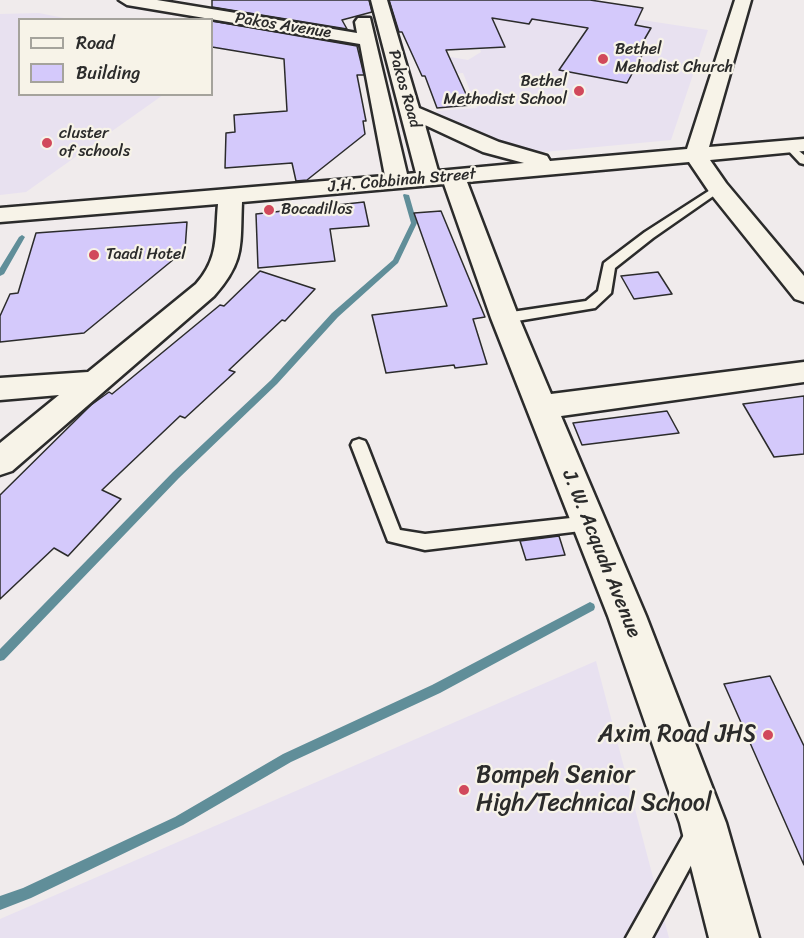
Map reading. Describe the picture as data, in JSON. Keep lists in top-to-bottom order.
{
  "streets": {
    "street": [
      "Pakos Avenue",
      "Pakos Road",
      "J.H. Cobbinah Street",
      "J. W. Acquah Avenue"
    ]
  },
  "crossings": [
    ["Pakos Avenue", "Pakos Road"],
    ["Pakos Road", "J.H. Cobbinah Street"],
    ["Pakos Road", "J. W. Acquah Avenue"],
    ["J.H. Cobbinah Street", "J. W. Acquah Avenue"]
  ],
  "places": [
    "Bethel Mehodist Church",
    "Bethel Methodist School",
    "cluster of schools",
    "Bocadillos",
    "Taadi Hotel",
    "Axim Road JHS",
    "Bompeh Senior High/Technical School"
  ],
  "legend": ["Road", "Building"]
}
